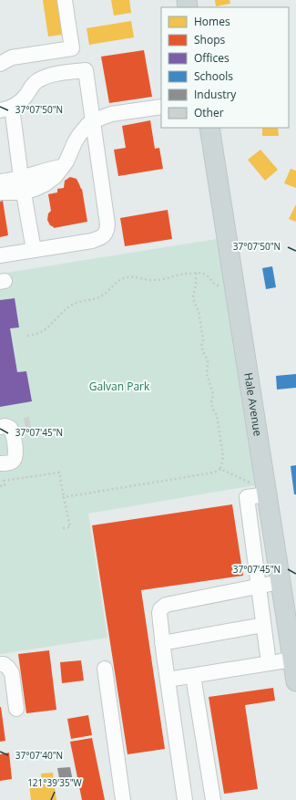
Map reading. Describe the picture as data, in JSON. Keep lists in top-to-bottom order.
{
  "streets": {
    "main road": ["Hale Avenue"]
  },
  "parks": ["Galvan Park"],
  "legend": [
    "Homes",
    "Shops",
    "Offices",
    "Schools",
    "Industry",
    "Other"
  ],
  "coordinates": [
    "37°07'50\"N",
    "37°07'45\"N",
    "37°07'40\"N",
    "121°39'35\"W"
  ]
}
